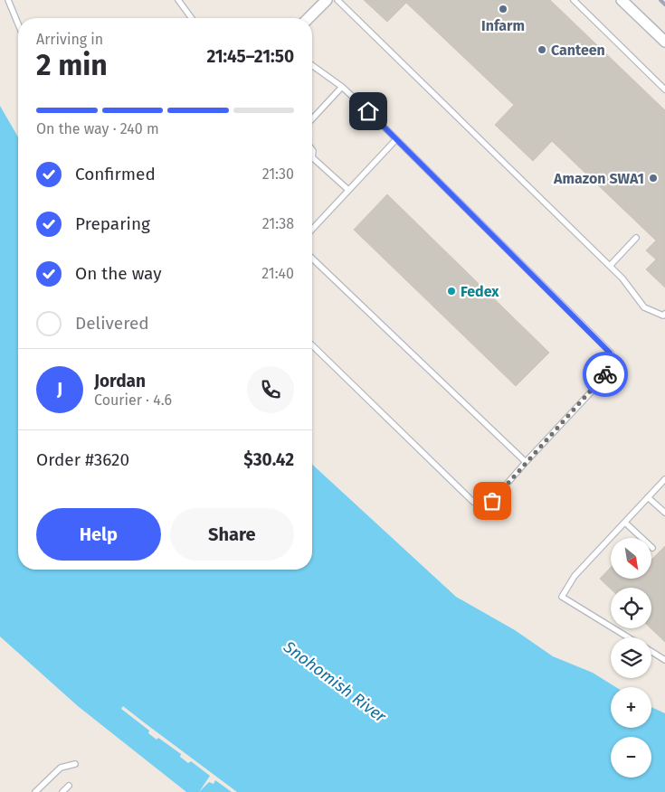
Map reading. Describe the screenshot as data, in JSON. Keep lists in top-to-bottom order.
{
  "water": ["Snohomish River"],
  "places": [
    "Infarm",
    "Canteen",
    "Amazon SWA1",
    "Fedex"
  ],
  "north": "bottom right",
  "page": {
    "heading": ["2 min", "Arriving in", "21:45–21:50"],
    "panel": [
      "Jordan",
      "Courier · 4.6",
      "Order #3620",
      "$30.42"
    ],
    "bar": "On the way · 240 m",
    "list": [
      ["Confirmed", "21:30"],
      ["Preparing", "21:38"],
      ["On the way", "21:40"],
      "Delivered"
    ],
    "round": "J",
    "buttons": ["Help", "Share"],
    "map_buttons": ["+", "−"]
  }
}
